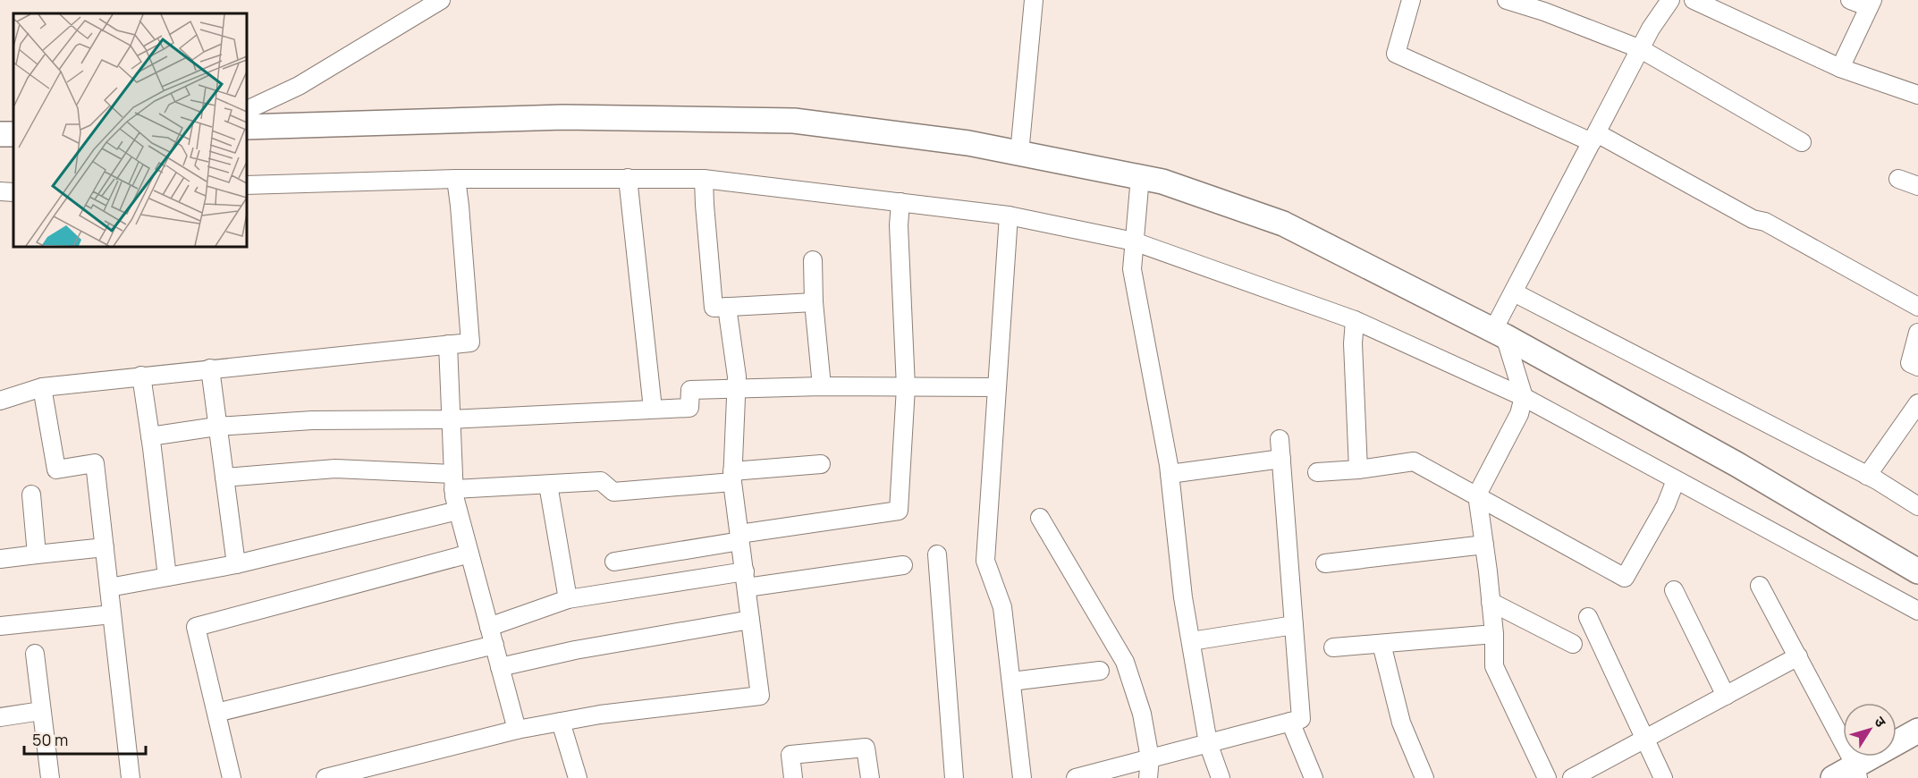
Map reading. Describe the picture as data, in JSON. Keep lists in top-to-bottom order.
{
  "scale_bar": "50 m",
  "north": "top right"
}
